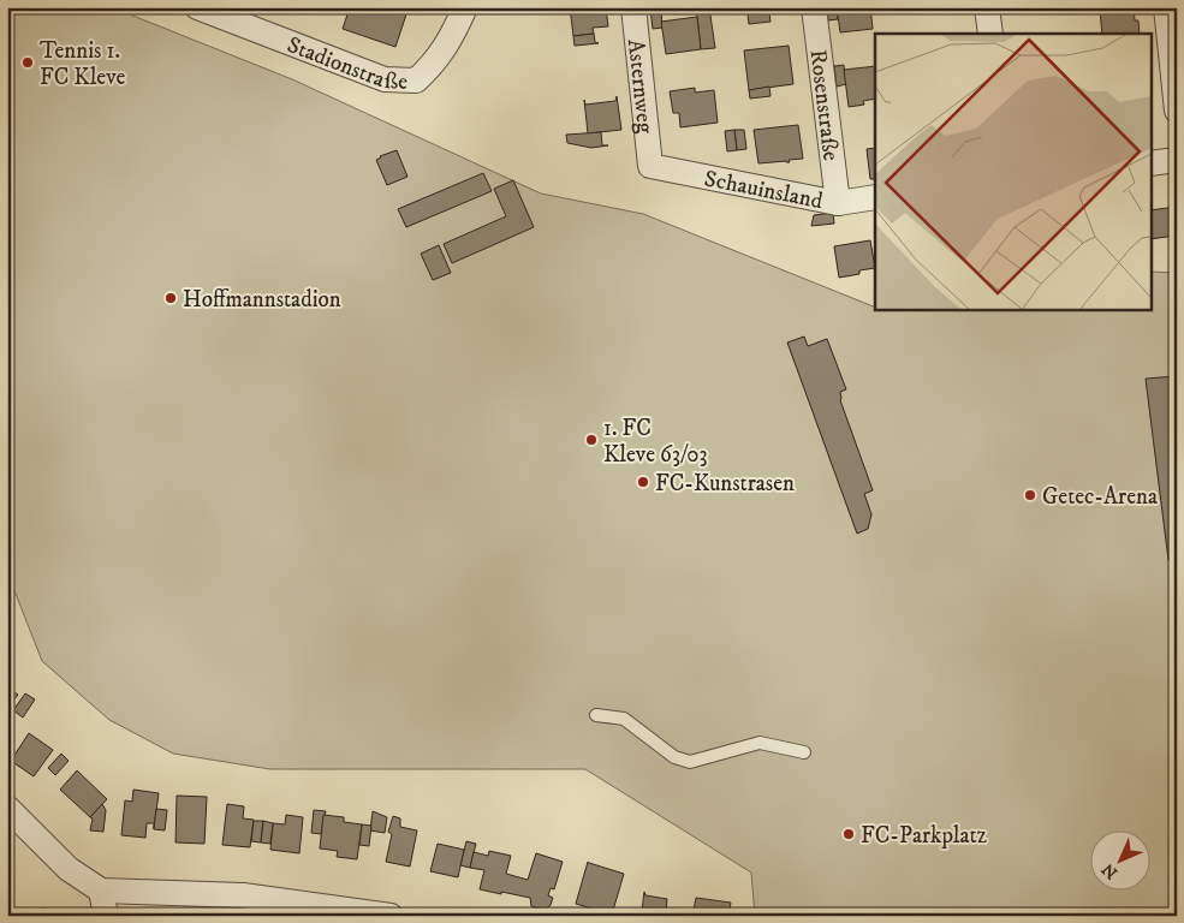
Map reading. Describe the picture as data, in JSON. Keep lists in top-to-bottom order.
{
  "streets": {
    "street": [
      "Stadionstraße",
      "Asternweg",
      "Rosenstraße",
      "Schauinsland"
    ]
  },
  "crossings": [
    ["Asternweg", "Schauinsland"],
    ["Rosenstraße", "Schauinsland"]
  ],
  "places": [
    "Tennis 1. FC Kleve",
    "Hoffmannstadion",
    "1. FC Kleve 63/03",
    "FC-Kunstrasen",
    "Getec-Arena",
    "FC-Parkplatz"
  ],
  "north": "bottom left"
}
